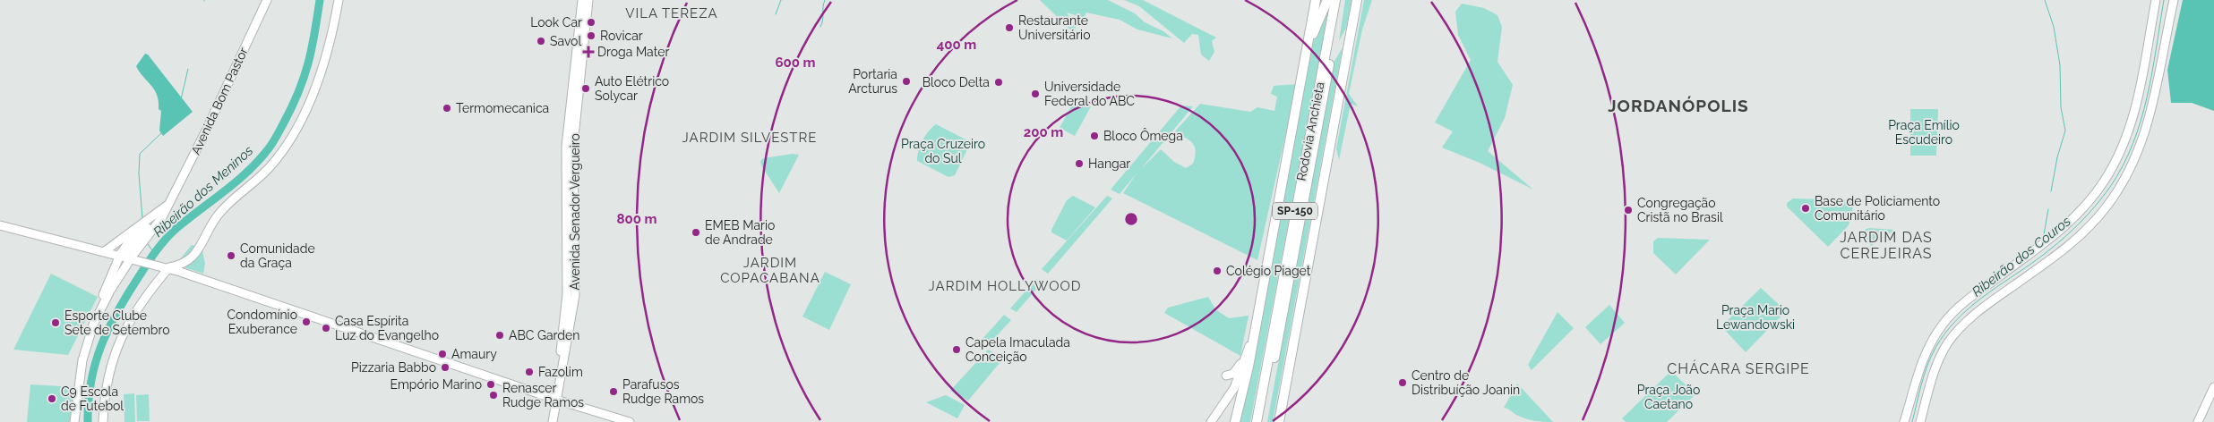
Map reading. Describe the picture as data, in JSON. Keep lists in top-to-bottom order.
{
  "streets": {
    "highway": ["Rodovia Anchieta", "SP-150"],
    "main road": ["Avenida Bom Pastor", "Avenida Senador Vergueiro"]
  },
  "districts": [
    "VILA TEREZA",
    "JORDANÓPOLIS",
    "JARDIM SILVESTRE",
    "JARDIM DAS CEREJEIRAS",
    "JARDIM COPACABANA",
    "JARDIM HOLLYWOOD",
    "CHÁCARA SERGIPE"
  ],
  "water": ["Ribeirão dos Meninos", "Ribeirão dos Couros"],
  "parks": [
    "Praça Emílio Escudeiro",
    "Praça Cruzeiro do Sul",
    "Praça Mario Lewandowski",
    "Praça João Caetano"
  ],
  "places": {
    "other": [
      "Look Car",
      "Restaurante Universitário",
      "Rovicar",
      "Savol",
      "Portaria Arcturus",
      "Bloco Delta",
      "Auto Elétrico Solycar",
      "Universidade Federal do ABC",
      "Termomecanica",
      "Bloco Ômega",
      "Hangar",
      "Base de Policiamento Comunitário",
      "Congregação Cristã no Brasil",
      "EMEB Mario de Andrade",
      "Comunidade da Graça",
      "Colégio Piaget",
      "Condomínio Exuberance",
      "Esporte Clube Sete de Setembro",
      "Casa Espírita Luz do Evangelho",
      "ABC Garden",
      "Capela Imaculada Conceição",
      "Amaury",
      "Pizzaria Babbo",
      "Fazolim",
      "Centro de Distribuíção Joanin",
      "Empório Marino",
      "Parafusos Rudge Ramos",
      "Renascer Rudge Ramos",
      "C9 Escola de Futebol"
    ],
    "health": ["Droga Mater"]
  },
  "rings": [
    "400 m",
    "600 m",
    "200 m",
    "800 m"
  ]
}
